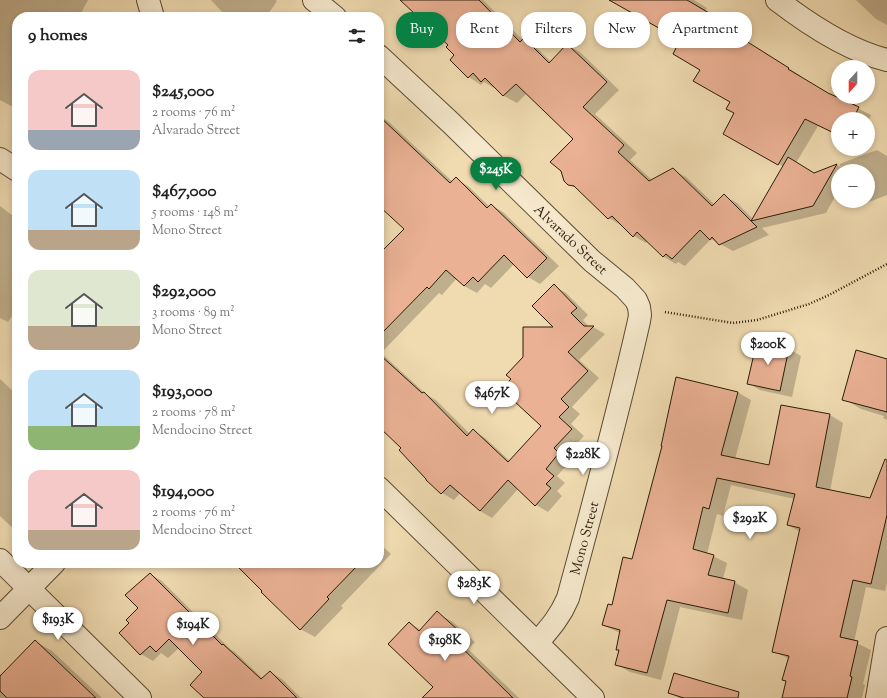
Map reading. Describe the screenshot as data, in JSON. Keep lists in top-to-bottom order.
{
  "streets": {
    "street": ["Alvarado Street", "Mono Street"]
  },
  "crossings": [
    ["Alvarado Street", "Mono Street"]
  ],
  "north": "bottom",
  "page": {
    "chip": [
      "Buy",
      "Rent",
      "Filters",
      "New",
      "Apartment"
    ],
    "heading": "9 homes",
    "map_buttons": ["+", "−"],
    "list": [
      {
        "name": "$245,000",
        "note": "2 rooms · 76 m² · Alvarado Street"
      },
      {
        "name": "$467,000",
        "note": "5 rooms · 148 m² · Mono Street"
      },
      {
        "name": "$292,000",
        "note": "3 rooms · 89 m² · Mono Street"
      },
      {
        "name": "$193,000",
        "note": "2 rooms · 78 m² · Mendocino Street"
      },
      {
        "name": "$194,000",
        "note": "2 rooms · 76 m² · Mendocino Street"
      }
    ],
    "price": [
      "$245K",
      "$200K",
      "$467K",
      "$228K",
      "$292K",
      "$283K",
      "$193K",
      "$194K",
      "$198K"
    ]
  }
}
